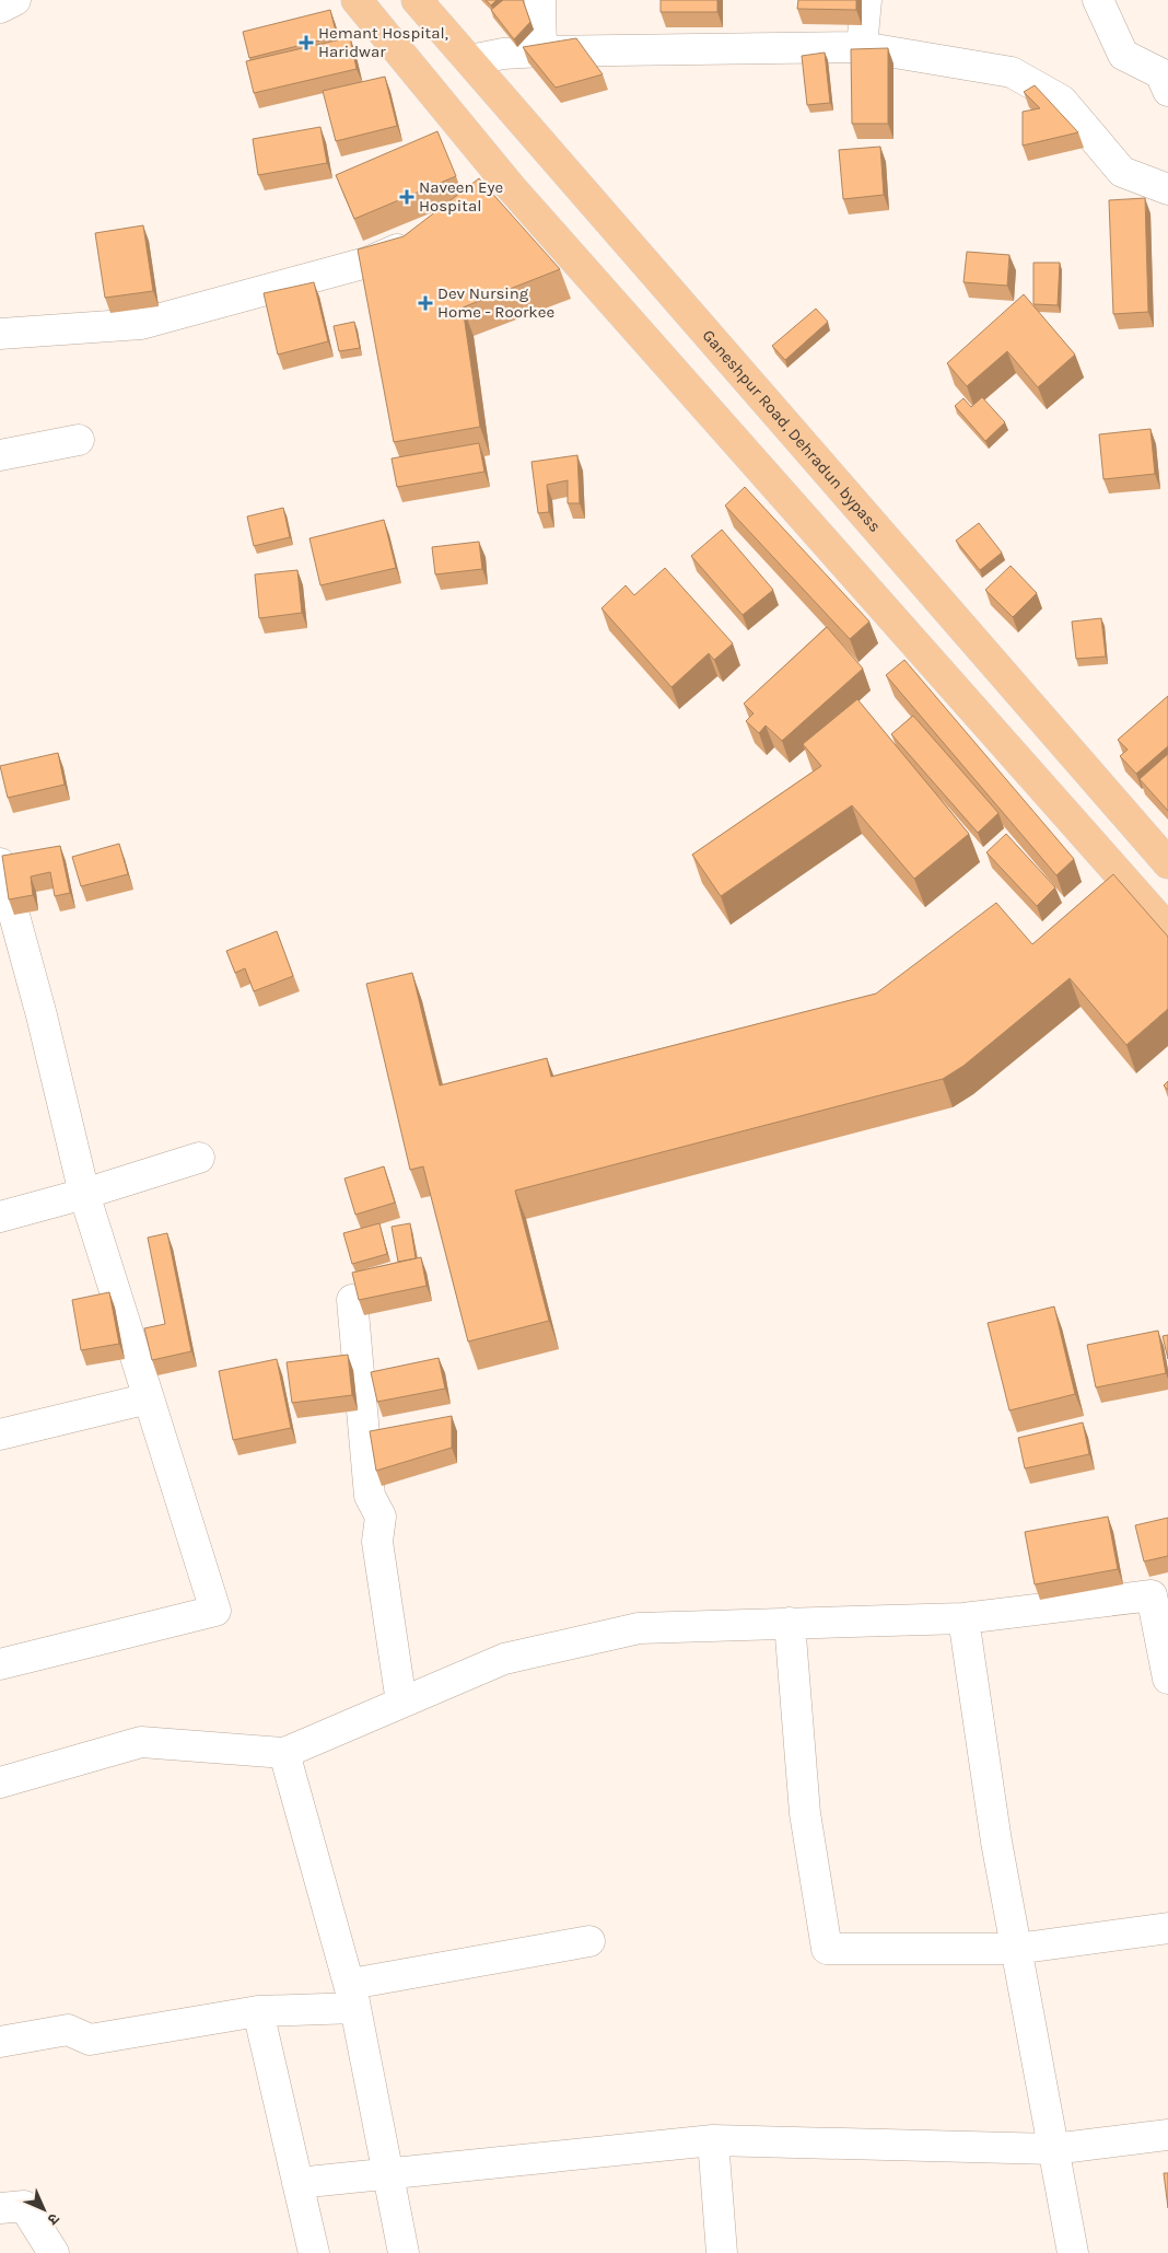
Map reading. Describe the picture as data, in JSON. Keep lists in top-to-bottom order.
{
  "streets": {
    "main road": ["Ganeshpur Road, Dehradun bypass"]
  },
  "places": {
    "health": ["Hemant Hospital, Haridwar", "Naveen Eye Hospital", "Dev Nursing Home - Roorkee"]
  },
  "north": "bottom right"
}
